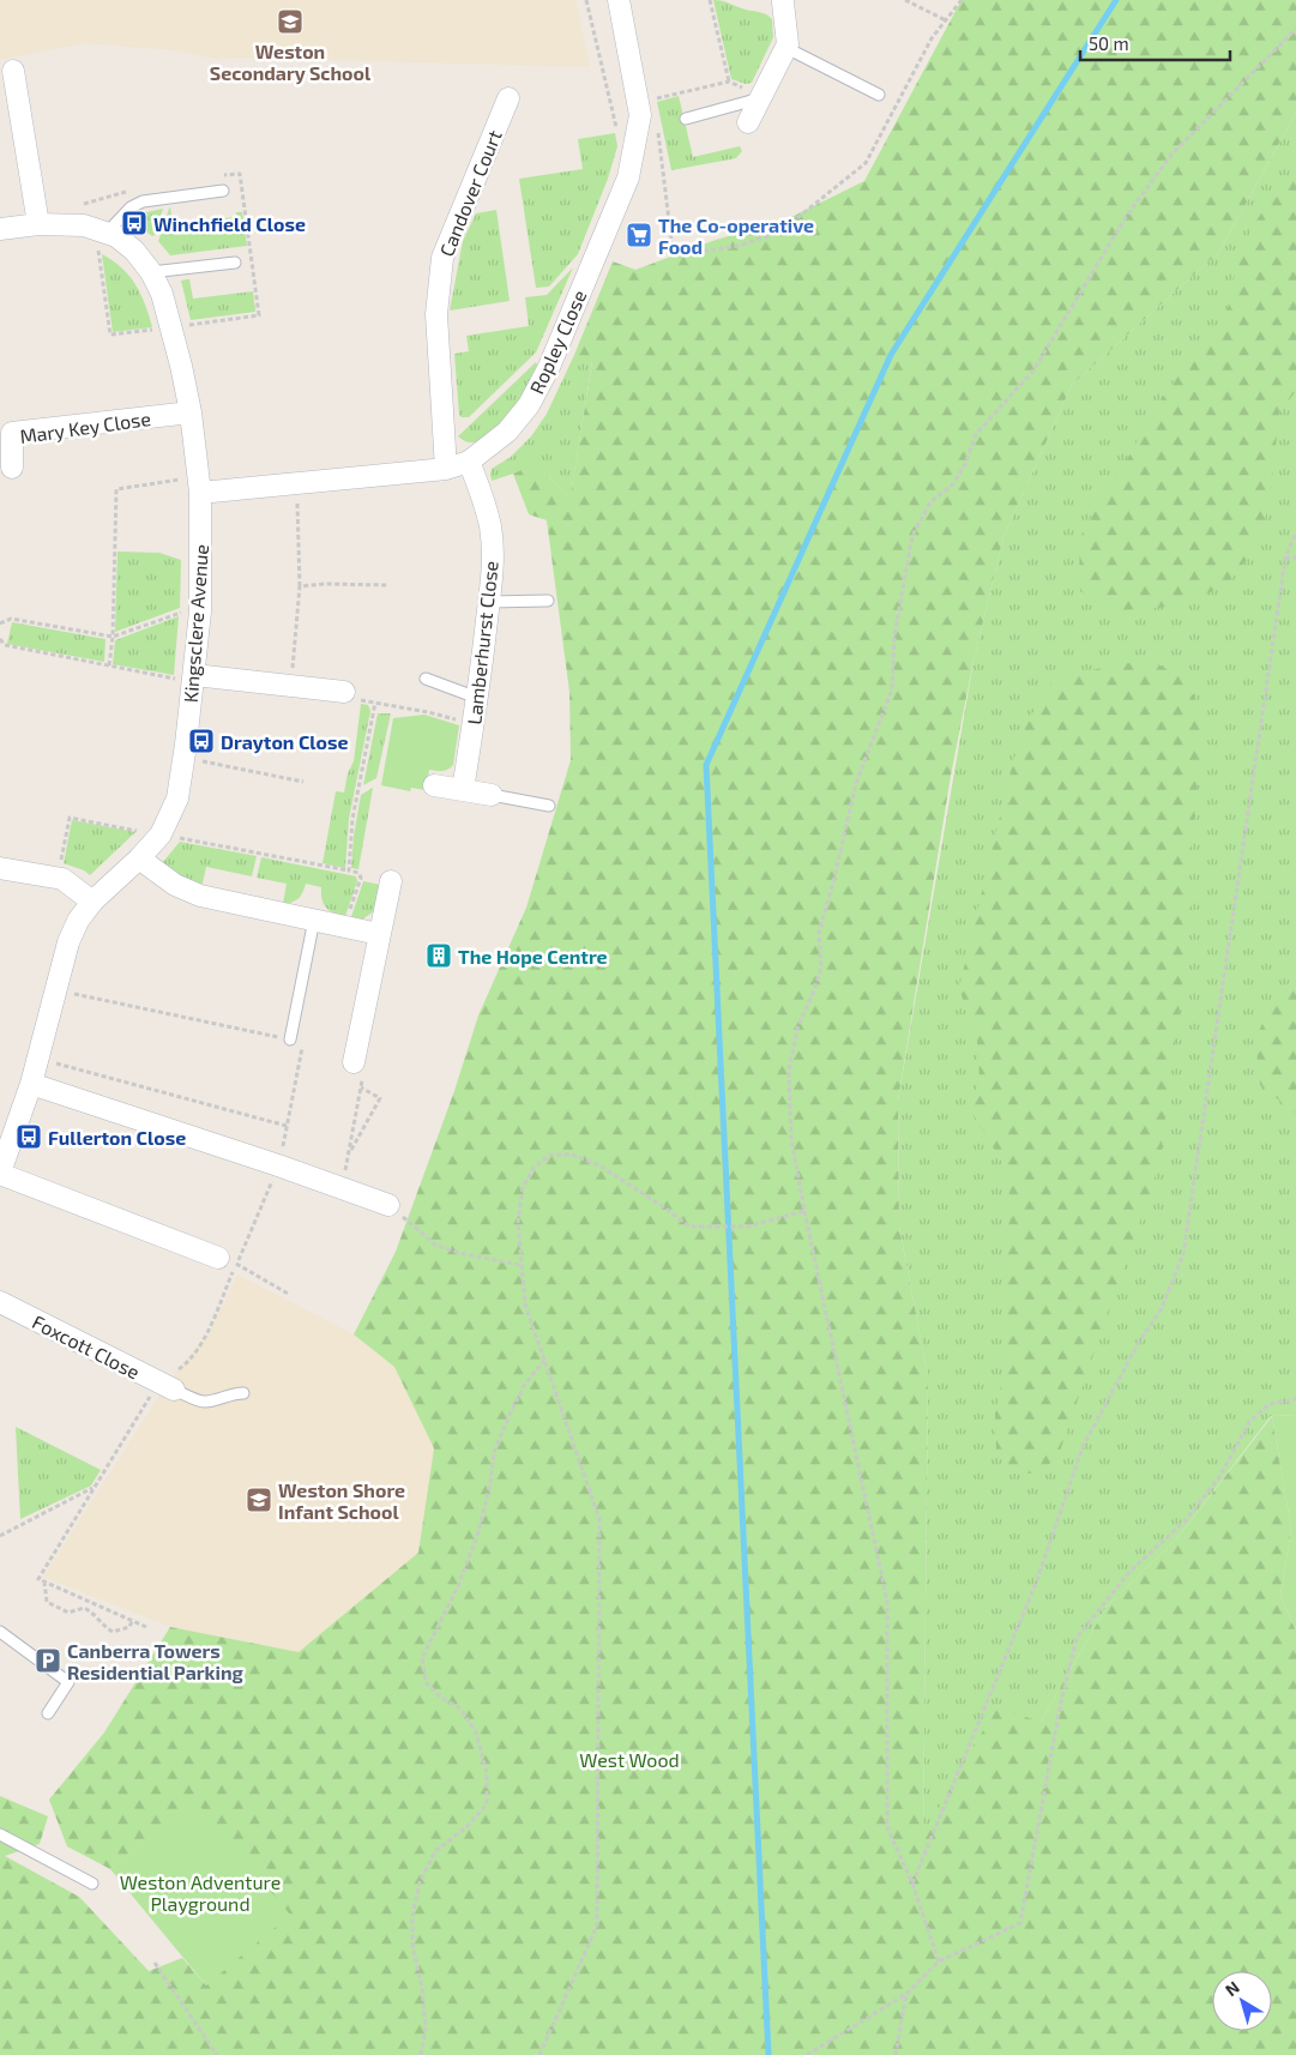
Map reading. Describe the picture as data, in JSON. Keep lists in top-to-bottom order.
{
  "streets": {
    "street": [
      "Candover Court",
      "Ropley Close",
      "Mary Key Close",
      "Kingsclere Avenue",
      "Lamberhurst Close",
      "Foxcott Close"
    ]
  },
  "crossings": [
    ["Candover Court", "Ropley Close"],
    ["Ropley Close", "Kingsclere Avenue"],
    ["Ropley Close", "Lamberhurst Close"],
    ["Mary Key Close", "Kingsclere Avenue"]
  ],
  "parks": ["West Wood", "Weston Adventure Playground"],
  "places": {
    "school or university": ["Weston Secondary School", "Weston Shore Infant School"],
    "bus stop": ["Winchfield Close", "Drayton Close", "Fullerton Close"],
    "supermarket": ["The Co-operative Food"],
    "building": ["The Hope Centre"],
    "parking": ["Canberra Towers Residential Parking"]
  },
  "scale_bar": "50 m",
  "north": "top left"
}
